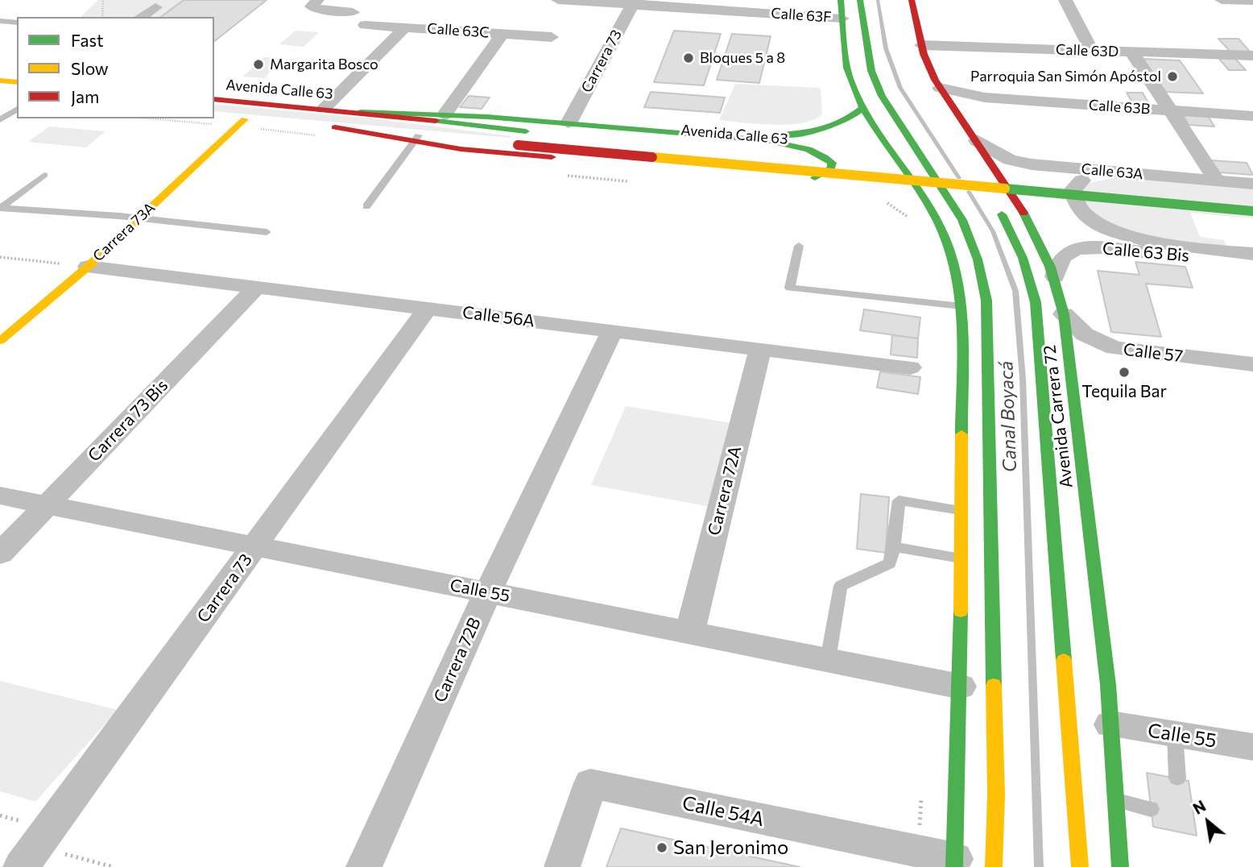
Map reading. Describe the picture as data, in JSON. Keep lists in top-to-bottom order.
{
  "streets": {
    "main road": ["Avenida Calle 63", "Carrera 73A", "Avenida Carrera 72"],
    "street": [
      "Calle 63F",
      "Calle 63C",
      "Calle 63D",
      "Carrera 73",
      "Calle 63B",
      "Calle 63A",
      "Calle 63 Bis",
      "Calle 56A",
      "Calle 57",
      "Carrera 73 Bis",
      "Carrera 72A",
      "Calle 55",
      "Carrera 72B",
      "Calle 54A"
    ]
  },
  "crossings": [
    ["Calle 63F", "Carrera 73"],
    ["Calle 63D", "Avenida Carrera 72"],
    ["Carrera 73", "Calle 56A"],
    ["Carrera 73", "Calle 55"],
    ["Avenida Calle 63", "Carrera 73A"],
    ["Calle 63B", "Avenida Carrera 72"],
    ["Calle 63A", "Avenida Carrera 72"],
    ["Carrera 73A", "Calle 56A"],
    ["Calle 63 Bis", "Avenida Carrera 72"],
    ["Calle 56A", "Carrera 73 Bis"],
    ["Calle 56A", "Carrera 72A"],
    ["Calle 56A", "Carrera 72B"],
    ["Calle 57", "Avenida Carrera 72"],
    ["Avenida Carrera 72", "Calle 55"],
    ["Carrera 73 Bis", "Calle 55"],
    ["Carrera 72A", "Calle 55"],
    ["Calle 55", "Carrera 72B"]
  ],
  "water": ["Canal Boyacá"],
  "places": [
    "Bloques 5 a 8",
    "Margarita Bosco",
    "Parroquia San Simón Apóstol",
    "Tequila Bar",
    "San Jeronimo"
  ],
  "legend": ["Fast", "Slow", "Jam"],
  "north": "top left"
}
